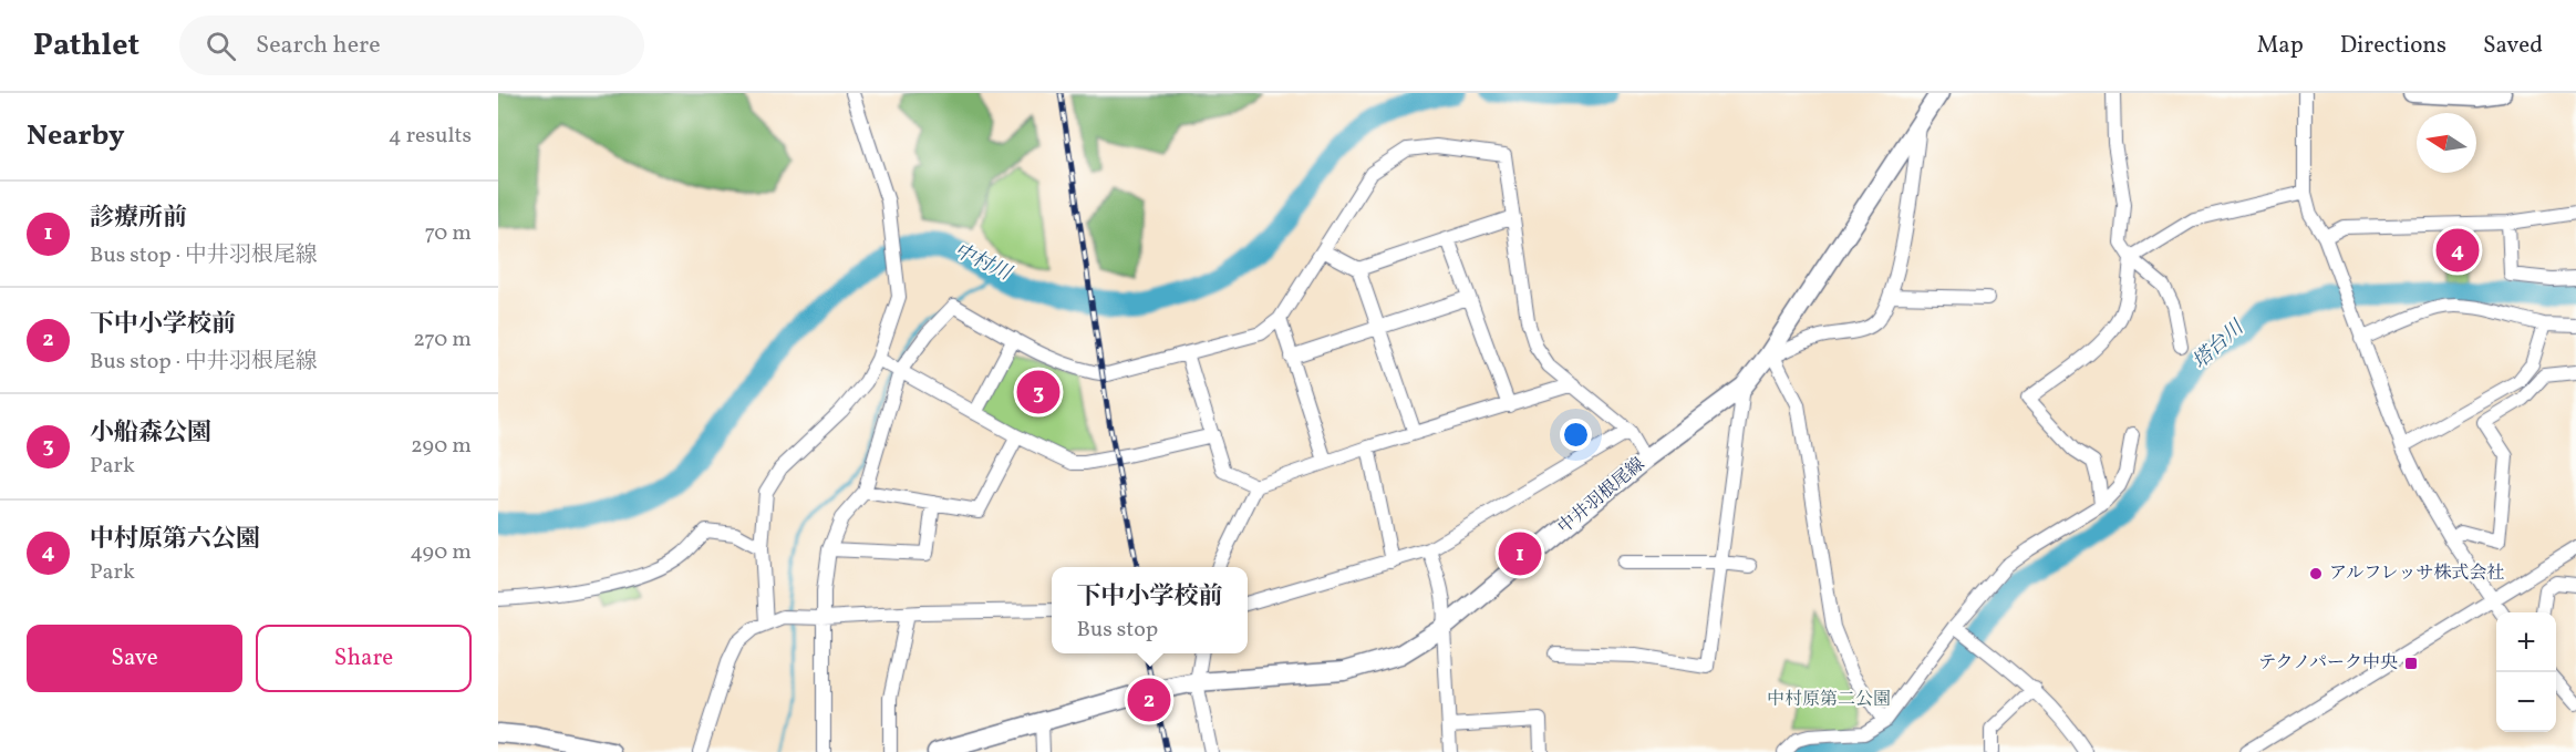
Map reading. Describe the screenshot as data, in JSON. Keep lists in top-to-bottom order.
{
  "streets": {
    "main road": ["中井羽根尾線"]
  },
  "water": ["中村川", "塔台川"],
  "parks": ["中村原第二公園"],
  "places": {
    "other": ["アルフレッサ株式会社"],
    "transit": ["テクノパーク中央"]
  },
  "north": "left",
  "page": {
    "header": "Pathlet",
    "search": "Search here",
    "nav": ["Map", "Directions", "Saved"],
    "heading": ["Nearby", "4 results"],
    "list": [
      {
        "mark": "1",
        "name": "診療所前",
        "note": "Bus stop · 中井羽根尾線",
        "value": "70 m"
      },
      {
        "mark": "2",
        "name": "下中小学校前",
        "note": "Bus stop · 中井羽根尾線",
        "value": "270 m"
      },
      {
        "mark": "3",
        "name": "小船森公園",
        "note": "Park",
        "value": "290 m"
      },
      {
        "mark": "4",
        "name": "中村原第六公園",
        "note": "Park",
        "value": "490 m"
      }
    ],
    "pins": [
      "4",
      "3",
      "1",
      "2"
    ],
    "popup": ["下中小学校前", "Bus stop"],
    "buttons": ["Save", "Share"],
    "map_buttons": ["+", "−"]
  }
}
